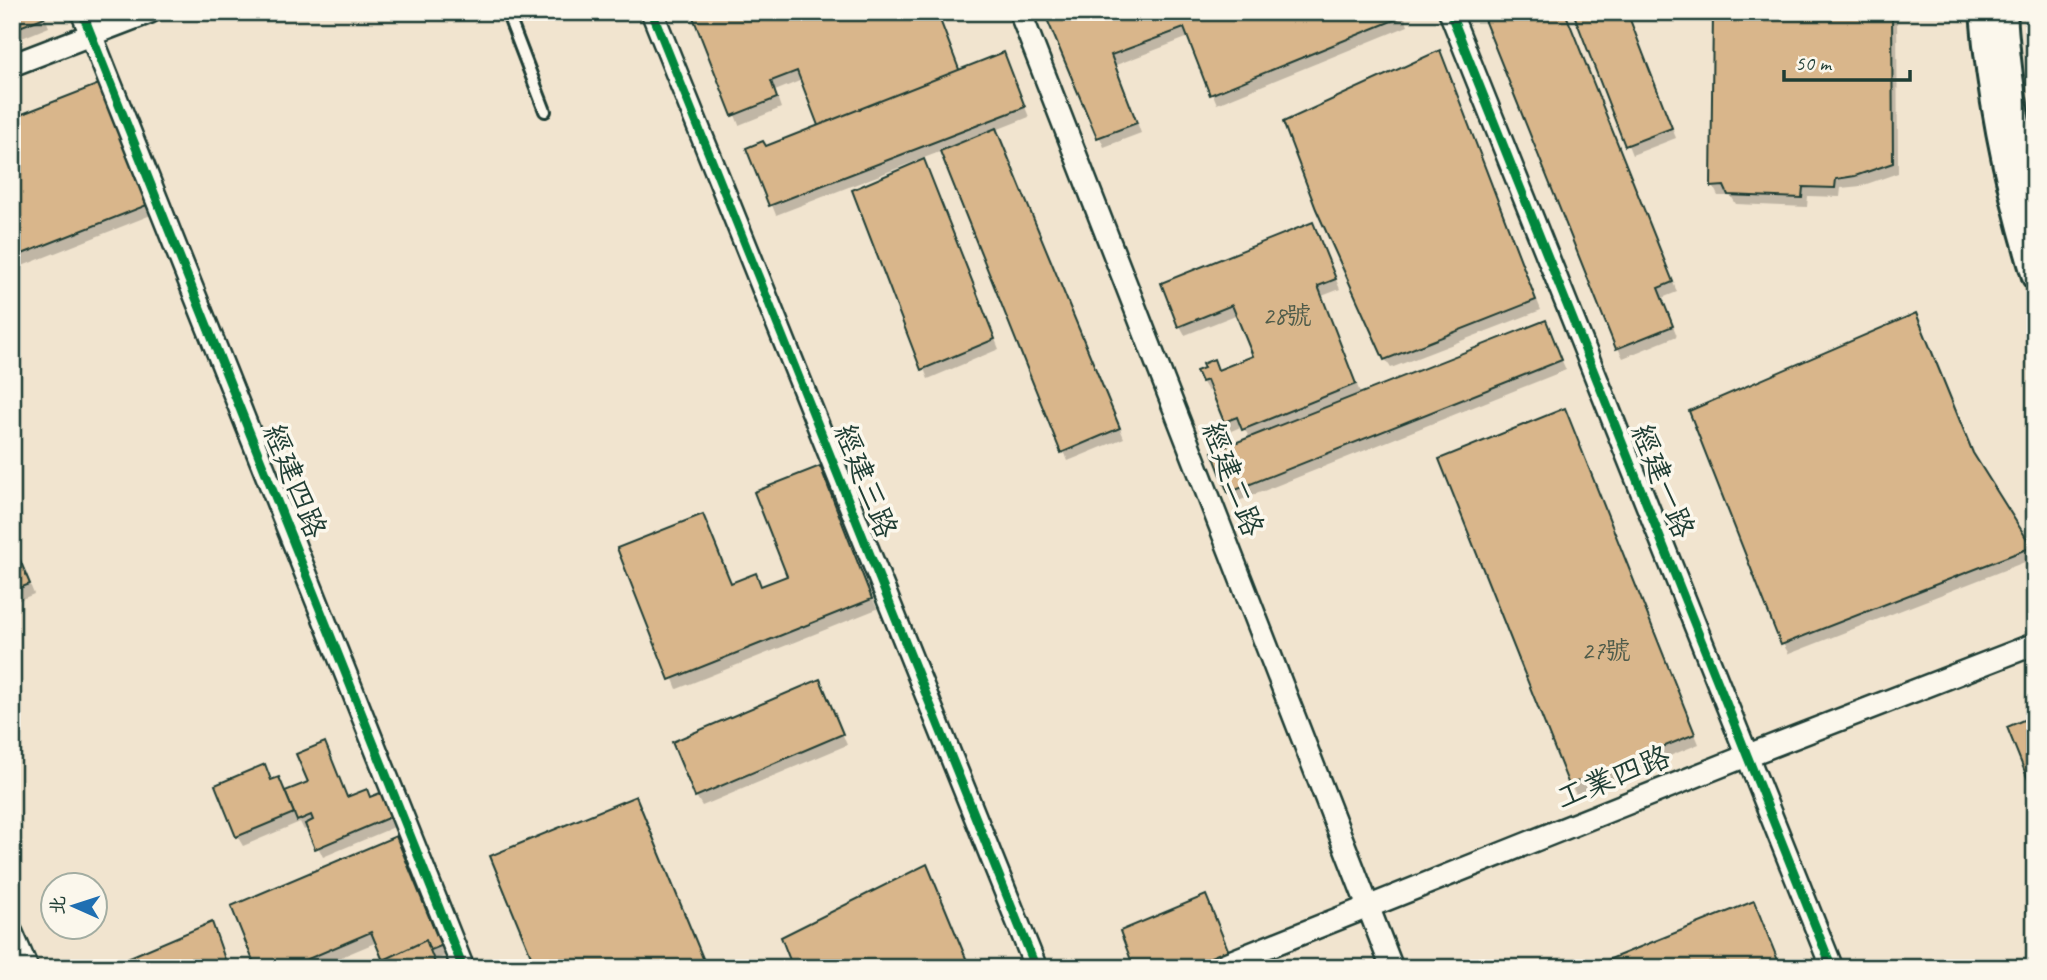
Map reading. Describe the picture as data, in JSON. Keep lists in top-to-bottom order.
{
  "streets": {
    "street": [
      "經建二路",
      "經建四路",
      "經建三路",
      "經建一路",
      "工業四路"
    ]
  },
  "crossings": [
    ["經建二路", "工業四路"],
    ["經建一路", "工業四路"]
  ],
  "house_numbers": ["28號", "27號"],
  "scale_bar": "50 m",
  "north": "left"
}
